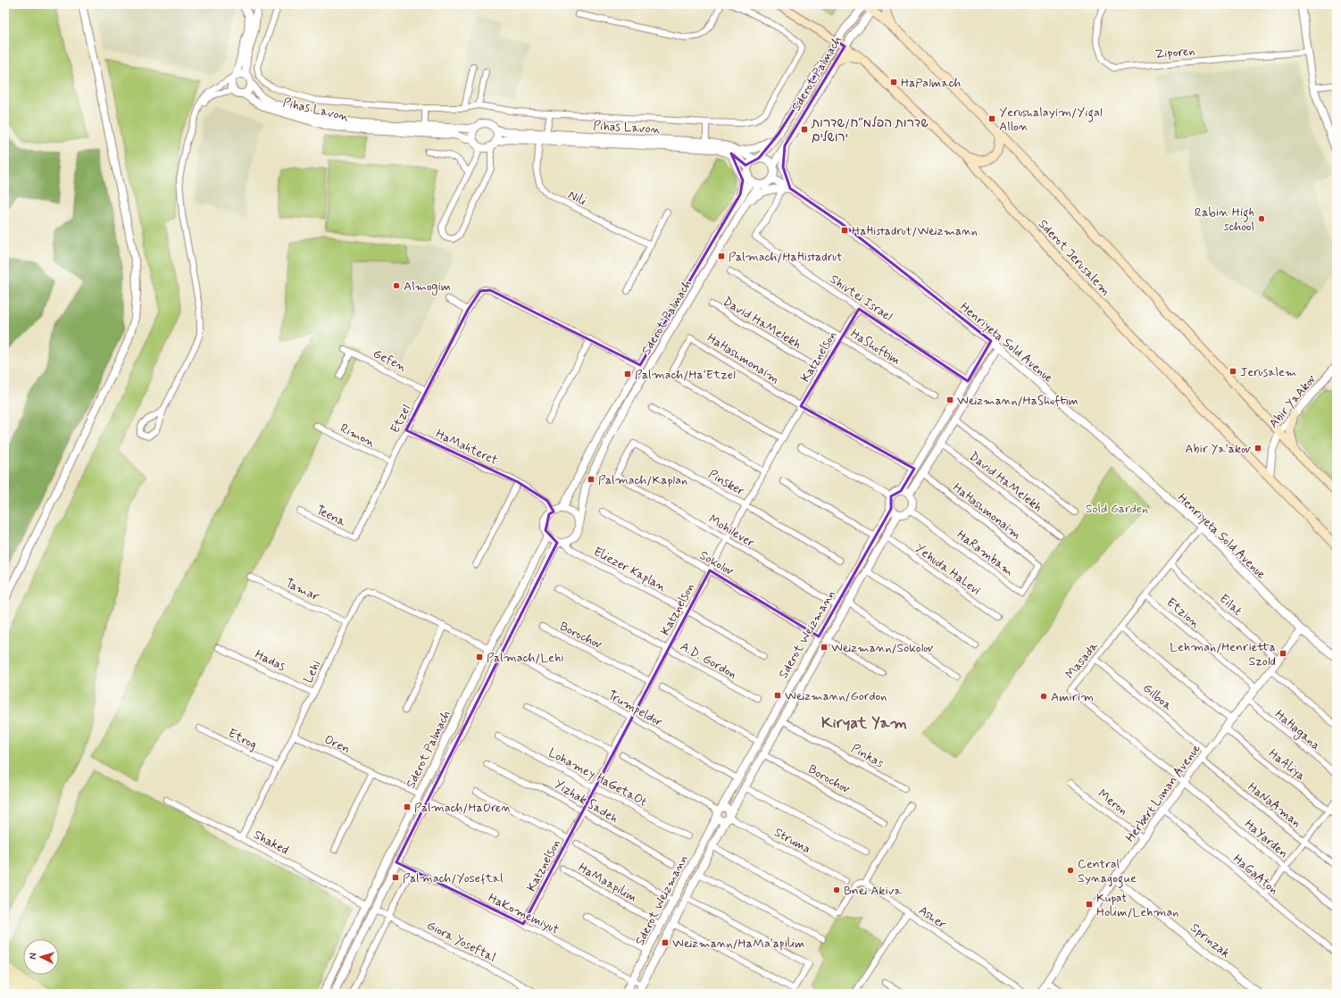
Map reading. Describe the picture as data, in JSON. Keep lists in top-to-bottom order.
{
  "streets": {
    "main road": ["Sderot Jerusalem"],
    "street": [
      "Ziporen",
      "Sderot Palmach",
      "Pihas Lavon",
      "Nili",
      "Shivtei Israel",
      "David HaMelekh",
      "Henriyeta Sold Avenue",
      "HaShoftim",
      "Katznelson",
      "HaHashmonaim",
      "Gefen",
      "Abir YaAkov",
      "Etzel",
      "Rimon",
      "HaMahteret",
      "Pinsker",
      "Teena",
      "Mohilever",
      "HaRambam",
      "Sokolov",
      "Eliezer Kaplan",
      "Yehuda HaLevi",
      "Tamar",
      "Eilat",
      "Etzion",
      "Sderot Weizmann",
      "Borochov",
      "Hadas",
      "A.D. Gordon",
      "Masada",
      "Lehi",
      "Gilboa",
      "Trumpeldor",
      "HaHagana",
      "Etrog",
      "Oren",
      "Pinkas",
      "HaAliya",
      "Lohamey HaGetaOt",
      "Herbert Liman Avenue",
      "Yizhak Sadeh",
      "Meron",
      "HaNaAman",
      "HaYarden",
      "Struma",
      "Shaked",
      "HaGaAton",
      "HaMaapilim",
      "HaKomemiyut",
      "Asher",
      "Sprinzak",
      "Giora Yoseftal"
    ]
  },
  "crossings": [
    ["Sderot Palmach", "Pihas Lavon"],
    ["Sderot Palmach", "Sderot Jerusalem"],
    ["Sderot Palmach", "Henriyeta Sold Avenue"],
    ["Sderot Palmach", "Etzel"],
    ["Sderot Palmach", "HaMahteret"],
    ["Sderot Palmach", "Eliezer Kaplan"],
    ["Sderot Palmach", "Lehi"],
    ["Sderot Palmach", "Oren"],
    ["Sderot Palmach", "Shaked"],
    ["Sderot Palmach", "HaKomemiyut"],
    ["Sderot Palmach", "Giora Yoseftal"],
    ["Pihas Lavon", "Nili"],
    ["Pihas Lavon", "Henriyeta Sold Avenue"],
    ["Sderot Jerusalem", "Abir YaAkov"],
    ["Shivtei Israel", "Katznelson"],
    ["David HaMelekh", "Katznelson"],
    ["Henriyeta Sold Avenue", "Masada"],
    ["Henriyeta Sold Avenue", "Herbert Liman Avenue"],
    ["HaShoftim", "Katznelson"],
    ["Katznelson", "HaHashmonaim"],
    ["Katznelson", "Pinsker"],
    ["Katznelson", "Mohilever"],
    ["Katznelson", "Sokolov"],
    ["Katznelson", "Eliezer Kaplan"],
    ["Katznelson", "Borochov"],
    ["Katznelson", "A.D. Gordon"],
    ["Katznelson", "Trumpeldor"],
    ["Katznelson", "Lohamey HaGetaOt"],
    ["Katznelson", "Yizhak Sadeh"],
    ["Katznelson", "HaKomemiyut"],
    ["HaHashmonaim", "HaRambam"],
    ["Gefen", "Etzel"],
    ["Etzel", "Rimon"],
    ["Etzel", "HaMahteret"],
    ["Etzel", "Teena"],
    ["HaMahteret", "Eliezer Kaplan"],
    ["Pinsker", "Mohilever"],
    ["Mohilever", "Sderot Weizmann"],
    ["HaRambam", "Sderot Weizmann"],
    ["Sokolov", "Sderot Weizmann"],
    ["Yehuda HaLevi", "Sderot Weizmann"],
    ["Tamar", "Lehi"],
    ["Eilat", "Masada"],
    ["Eilat", "Herbert Liman Avenue"],
    ["Etzion", "Masada"],
    ["Etzion", "Herbert Liman Avenue"],
    ["Sderot Weizmann", "Borochov"],
    ["Sderot Weizmann", "Trumpeldor"],
    ["Sderot Weizmann", "Pinkas"],
    ["Sderot Weizmann", "Struma"],
    ["Sderot Weizmann", "HaMaapilim"],
    ["Sderot Weizmann", "HaKomemiyut"],
    ["Hadas", "Lehi"],
    ["Masada", "Gilboa"],
    ["Masada", "Herbert Liman Avenue"],
    ["Masada", "HaYarden"],
    ["Lehi", "Etrog"],
    ["Lehi", "Oren"],
    ["Lehi", "Shaked"],
    ["Gilboa", "Herbert Liman Avenue"],
    ["HaHagana", "Herbert Liman Avenue"],
    ["HaAliya", "Herbert Liman Avenue"],
    ["Herbert Liman Avenue", "Meron"],
    ["Herbert Liman Avenue", "HaNaAman"],
    ["Herbert Liman Avenue", "HaYarden"],
    ["Herbert Liman Avenue", "HaGaAton"],
    ["Herbert Liman Avenue", "Sprinzak"]
  ],
  "districts": ["Kiryat Yam"],
  "parks": ["Sold Garden"],
  "places": {
    "transit": [
      "HaPalmach",
      "Yerushalayim/Yigal Allon",
      "שדרות הפלמ״ח/שדרות ירושלים",
      "HaHistadrut/Weizmann",
      "Palmach/HaHistadrut",
      "Jerusalem",
      "Palmach/Ha'Etzel",
      "Weizmann/HaShoftim",
      "Abir Ya'akov",
      "Palmach/Kaplan",
      "Weizmann/Sokolov",
      "Lehman/Henrietta Szold",
      "Palmach/Lehi",
      "Weizmann/Gordon",
      "Palmach/HaOren",
      "Palmach/Yoseftal",
      "Kupat Holim/Lehman",
      "Weizmann/HaMa'apilim"
    ],
    "other": [
      "Rabin High school",
      "Almogim",
      "Amirim",
      "Central Synagogue",
      "Bnei Akiva"
    ]
  },
  "north": "left"
}
